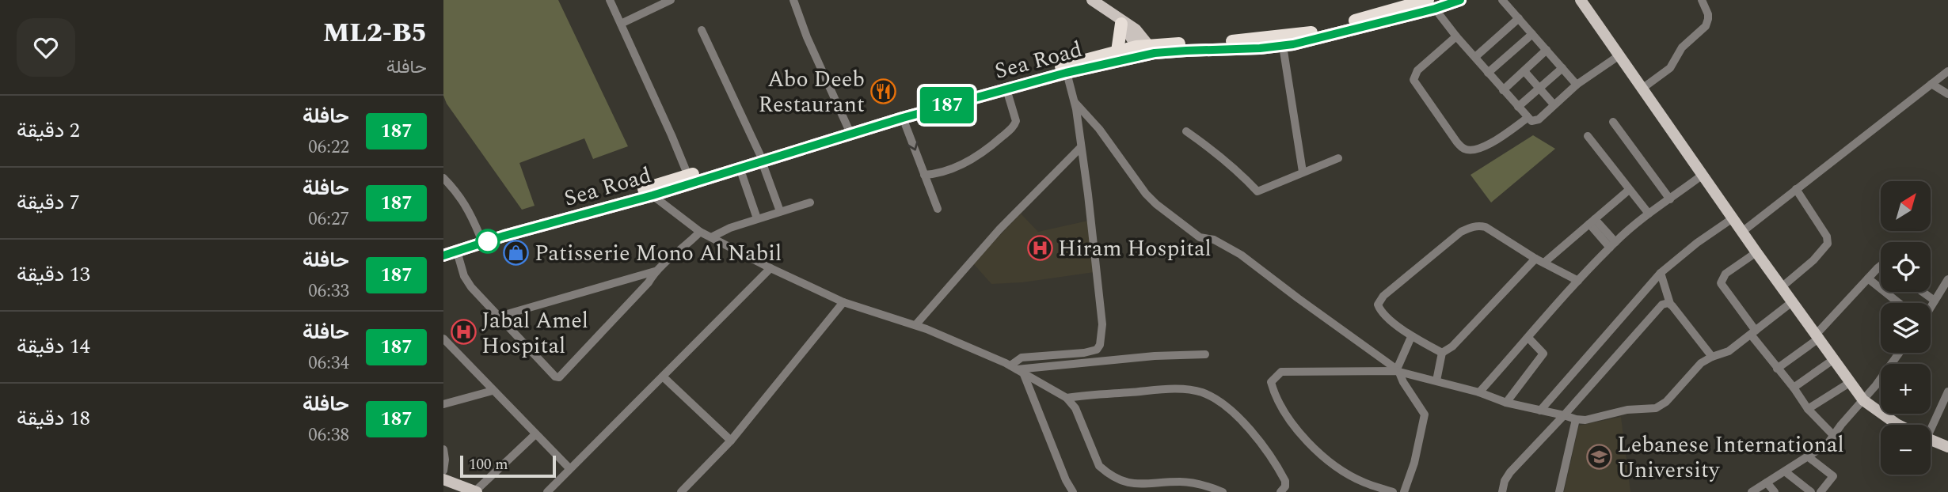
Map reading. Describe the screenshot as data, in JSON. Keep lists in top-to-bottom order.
{
  "streets": {
    "highway": ["Sea Road"]
  },
  "places": {
    "restaurant": ["Abo Deeb Restaurant"],
    "hospital": ["Hiram Hospital", "Jabal Amel Hospital"],
    "shop": ["Patisserie Mono Al Nabil"],
    "school or university": ["Lebanese International University"]
  },
  "lines": ["bus line 187"],
  "scale_bar": "100 m",
  "north": "top right",
  "page": {
    "on_map": "187",
    "heading": ["ML2-B5", "حافلة"],
    "list": [
      {
        "mark": "187",
        "name": "حافلة",
        "note": "06:22",
        "value": "2 دقيقة"
      },
      {
        "mark": "187",
        "name": "حافلة",
        "note": "06:27",
        "value": "7 دقيقة"
      },
      {
        "mark": "187",
        "name": "حافلة",
        "note": "06:33",
        "value": "13 دقيقة"
      },
      {
        "mark": "187",
        "name": "حافلة",
        "note": "06:34",
        "value": "14 دقيقة"
      },
      {
        "mark": "187",
        "name": "حافلة",
        "note": "06:38",
        "value": "18 دقيقة"
      }
    ],
    "map_buttons": ["+", "−"],
    "scale": "100 m"
  }
}
